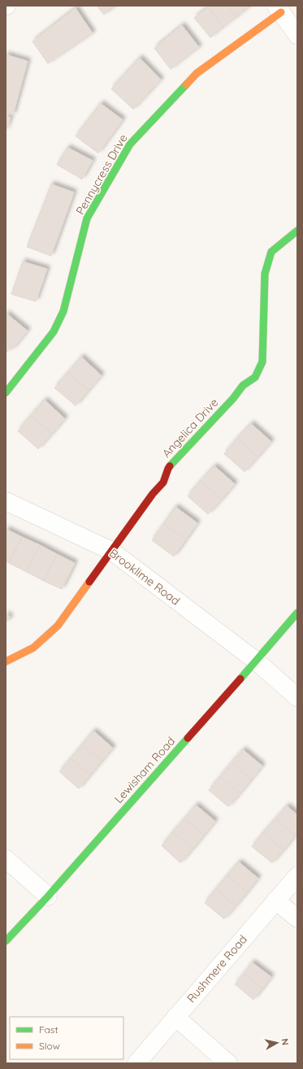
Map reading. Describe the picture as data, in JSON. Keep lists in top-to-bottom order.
{
  "streets": {
    "street": [
      "Pennycress Drive",
      "Angelica Drive",
      "Brooklime Road",
      "Lewisham Road",
      "Rushmere Road"
    ]
  },
  "crossings": [
    ["Angelica Drive", "Brooklime Road"],
    ["Brooklime Road", "Lewisham Road"]
  ],
  "legend": ["Fast", "Slow"],
  "north": "right"
}
